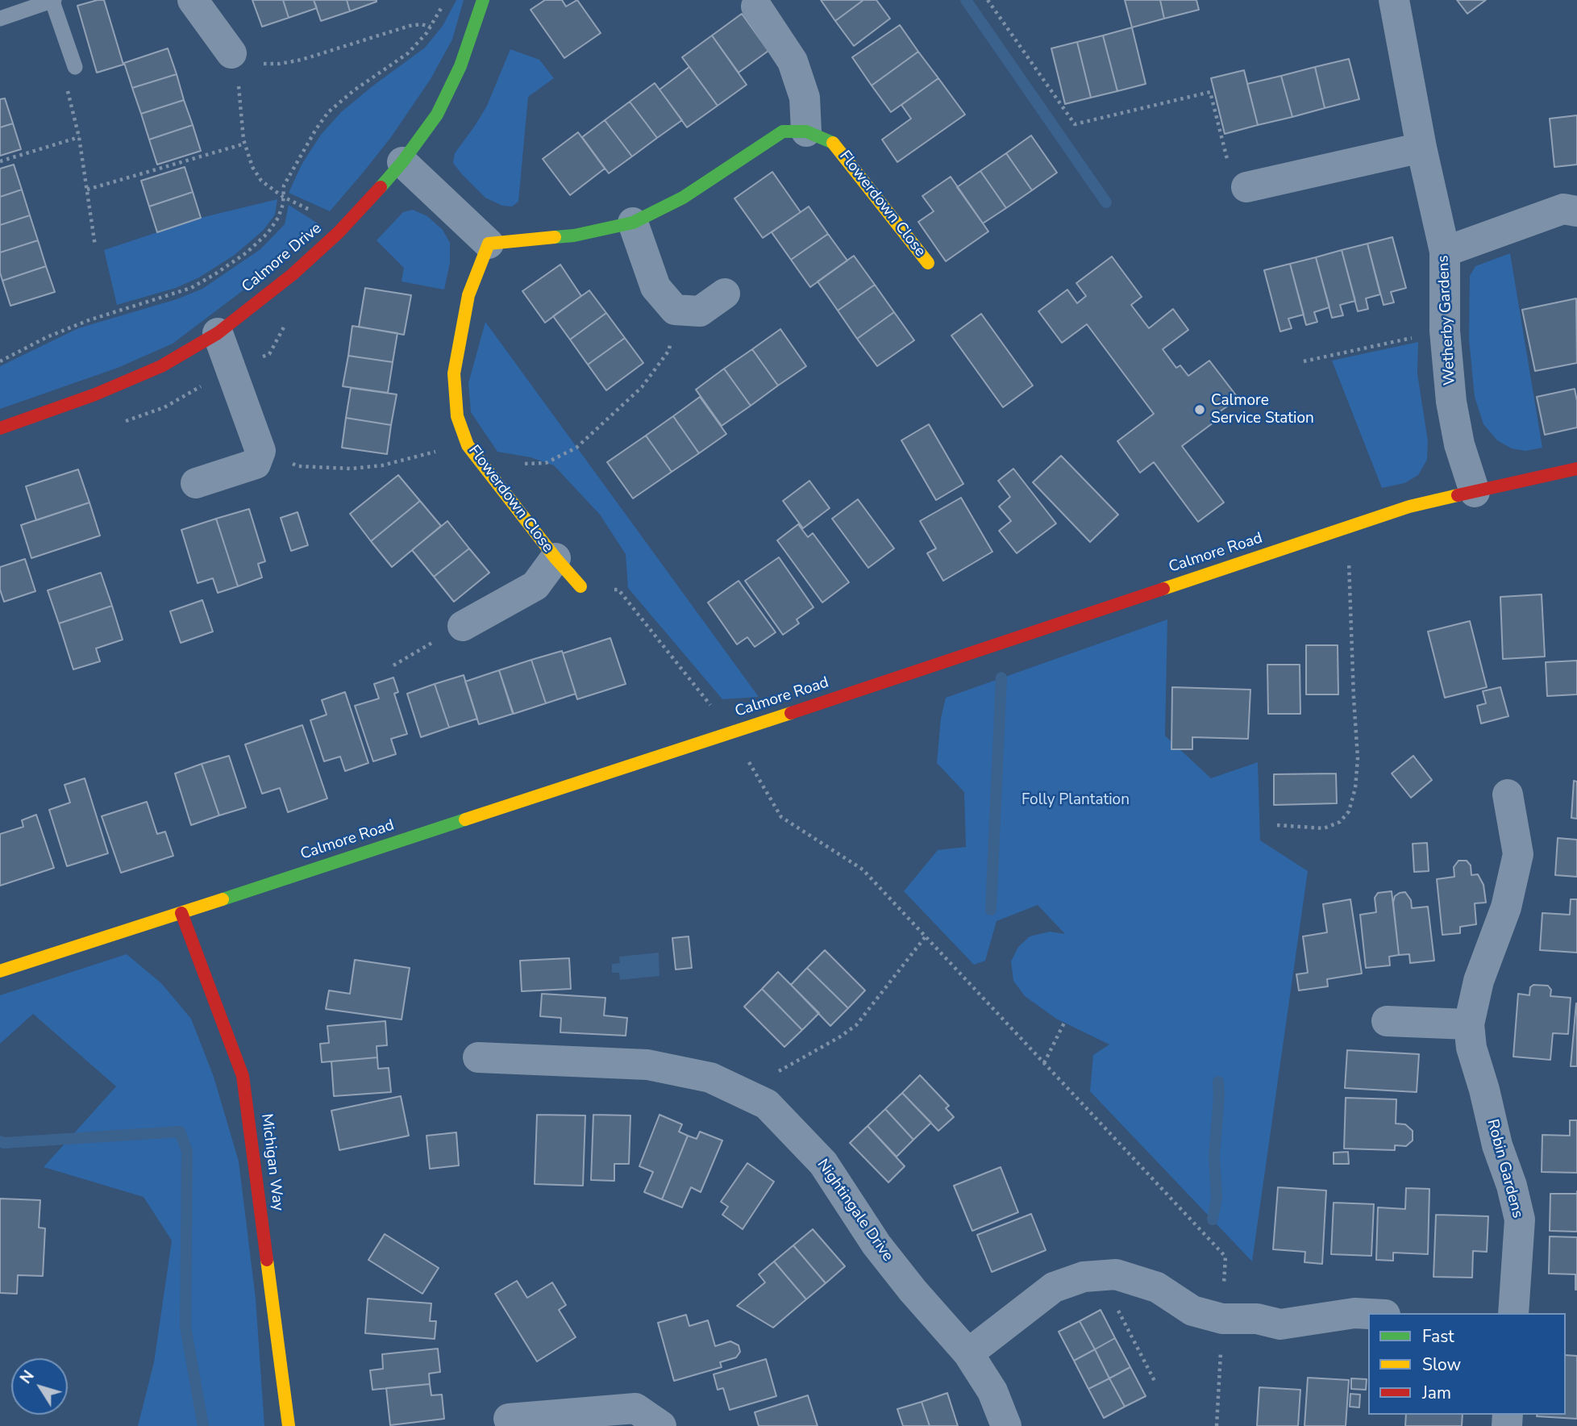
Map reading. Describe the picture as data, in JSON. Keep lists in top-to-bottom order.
{
  "streets": {
    "street": [
      "Flowerdown Close",
      "Calmore Drive",
      "Wetherby Gardens",
      "Calmore Road",
      "Michigan Way",
      "Robin Gardens",
      "Nightingale Drive"
    ]
  },
  "crossings": [
    ["Wetherby Gardens", "Calmore Road"],
    ["Calmore Road", "Michigan Way"]
  ],
  "parks": ["Folly Plantation"],
  "places": ["Calmore Service Station"],
  "legend": ["Fast", "Slow", "Jam"],
  "north": "top left"
}
